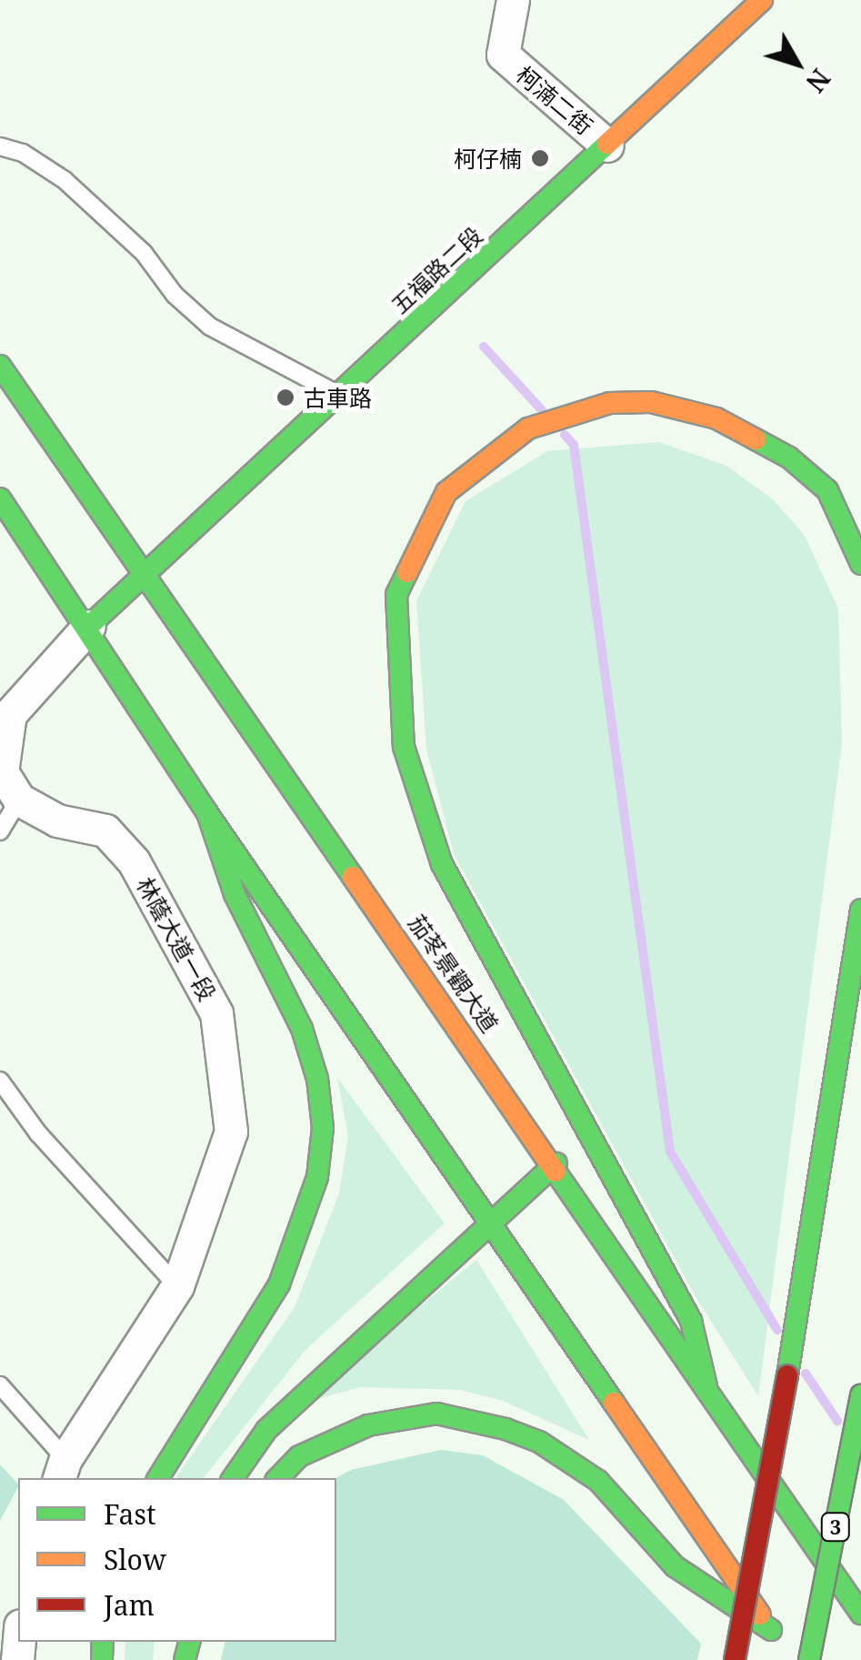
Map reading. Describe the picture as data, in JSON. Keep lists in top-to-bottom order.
{
  "streets": {
    "main road": ["五福路二段", "茄苳景觀大道", "3"],
    "street": ["柯湳二街", "林蔭大道一段"]
  },
  "crossings": [
    ["柯湳二街", "五福路二段"],
    ["五福路二段", "茄苳景觀大道"]
  ],
  "places": ["柯仔楠", "古車路"],
  "legend": ["Fast", "Slow", "Jam"],
  "north": "bottom right"
}
